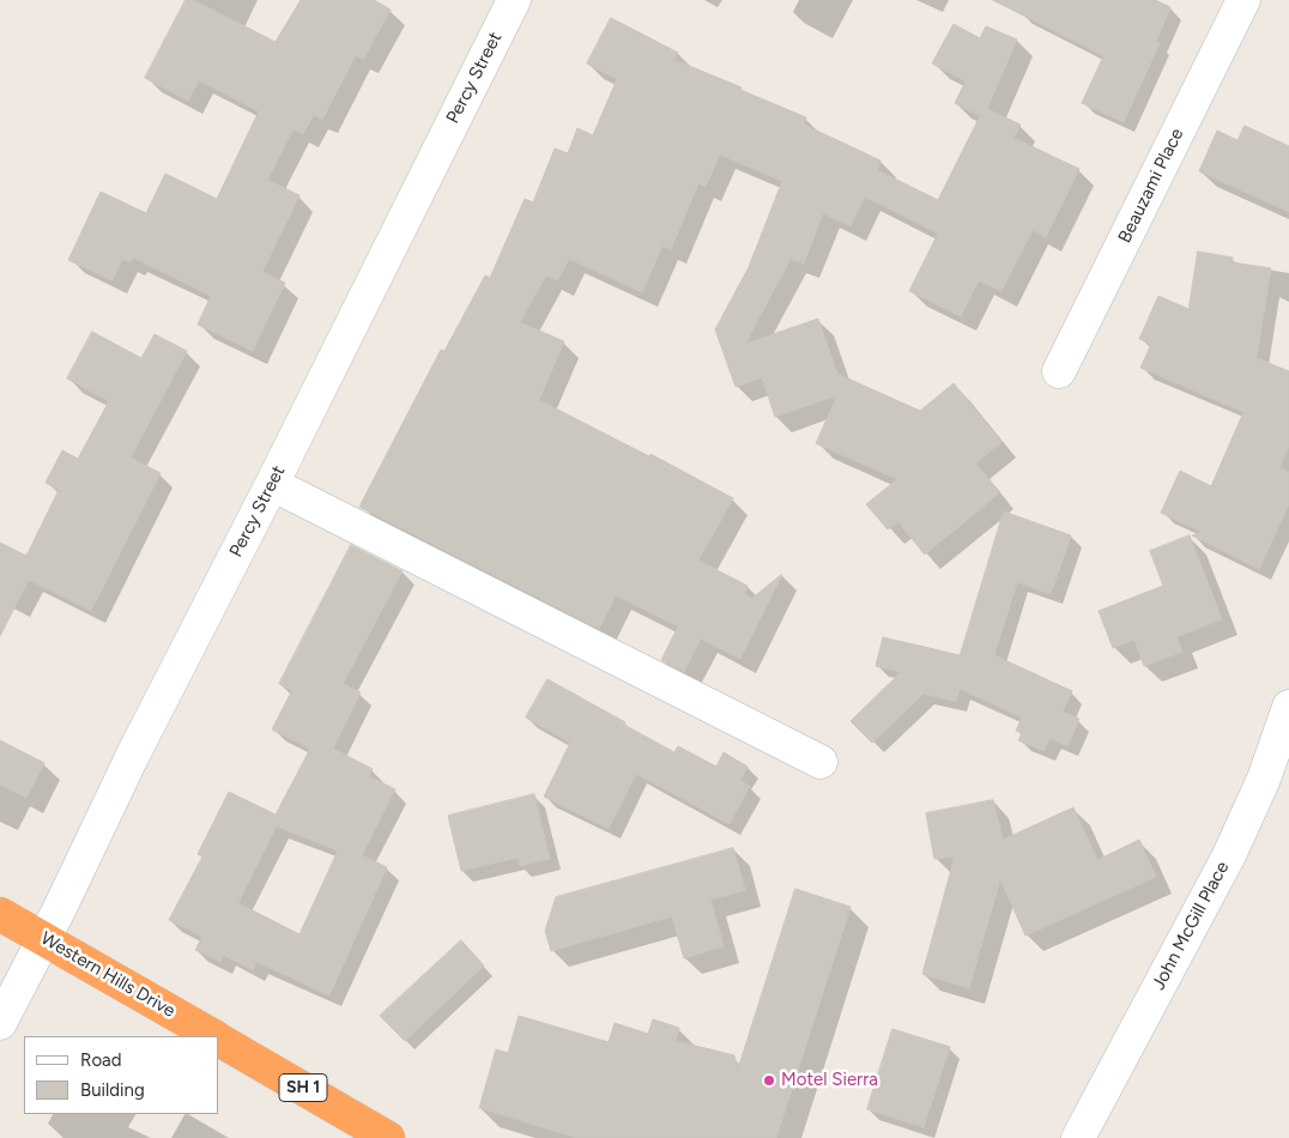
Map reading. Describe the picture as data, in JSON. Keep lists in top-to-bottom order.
{
  "streets": {
    "highway": ["Western Hills Drive", "SH 1"],
    "street": ["Percy Street", "Beauzami Place", "John McGill Place"]
  },
  "crossings": [
    ["Percy Street", "Western Hills Drive"]
  ],
  "places": ["Motel Sierra"],
  "legend": ["Road", "Building"]
}
